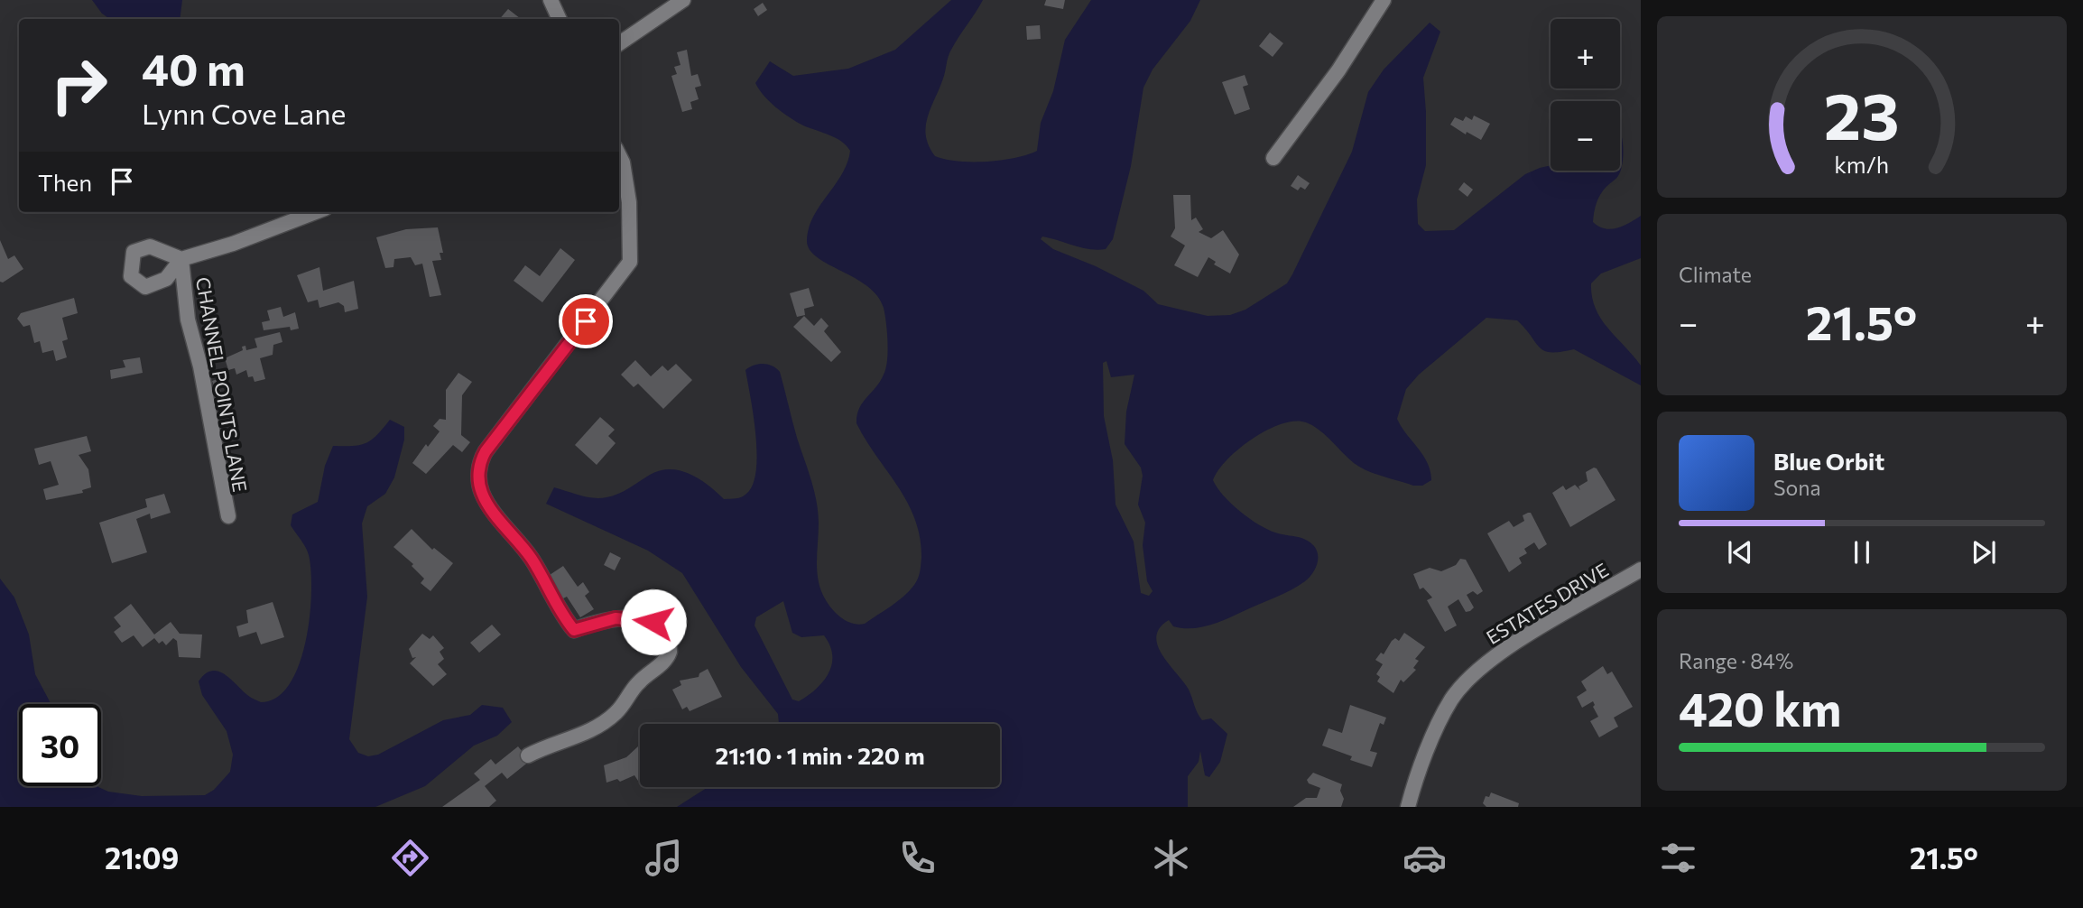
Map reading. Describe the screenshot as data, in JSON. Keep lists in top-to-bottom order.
{
  "streets": {
    "street": ["CHANNEL POINTS LANE", "ESTATES DRIVE"]
  },
  "page": {
    "map_buttons": ["+", "−"],
    "turn": ["40 m", "Lynn Cove Lane"],
    "then": "Then",
    "tile": [
      "Climate",
      ["Range · 84%", "420 km"]
    ],
    "heat": ["−", "21.5°", "+"],
    "song": ["Blue Orbit", "Sona"],
    "limit": "30",
    "trip": "21:10 · 1 min · 220 m",
    "tabs": ["21:09", "21.5°"],
    "gauge": ["23", "km/h"]
  }
}
